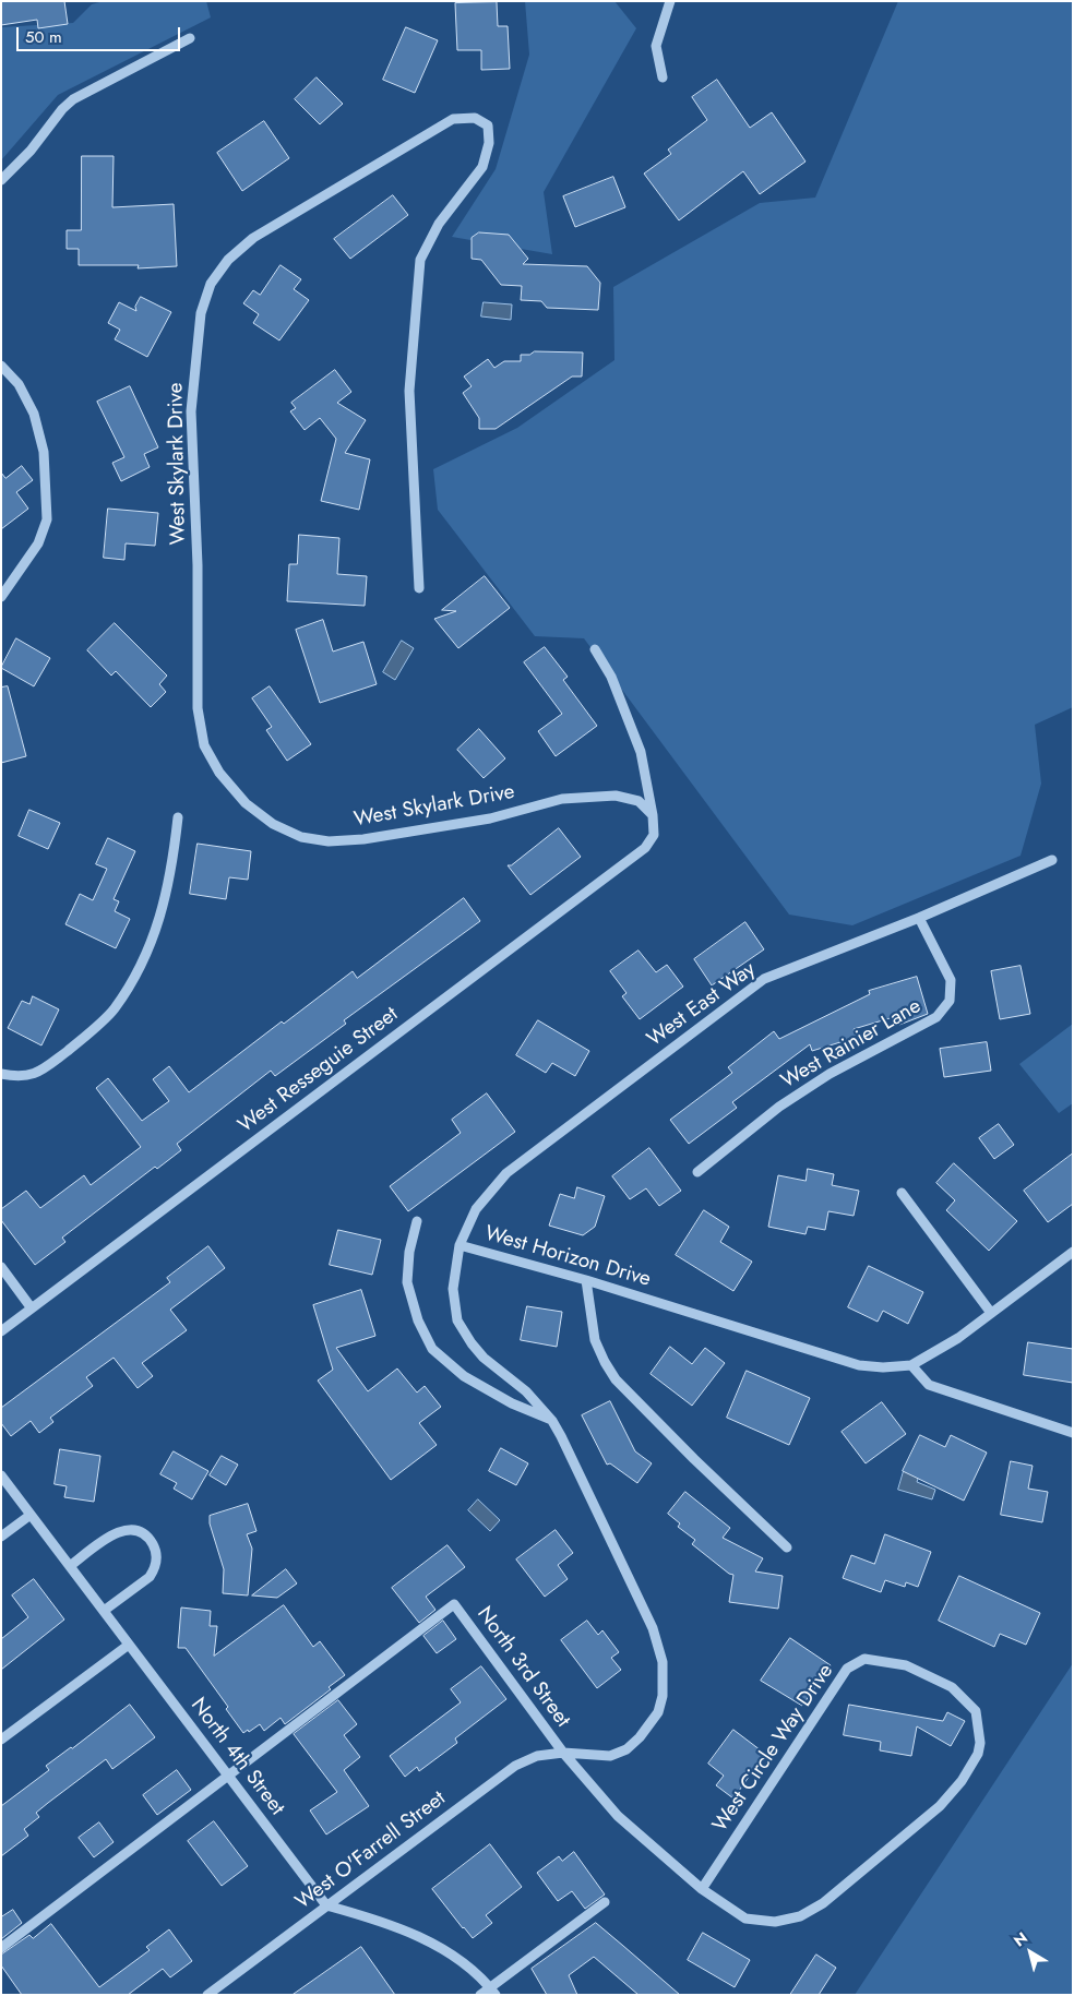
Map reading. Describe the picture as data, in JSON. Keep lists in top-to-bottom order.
{
  "streets": {
    "street": [
      "West Skylark Drive",
      "West East Way",
      "West Rainier Lane",
      "West Resseguie Street",
      "West Horizon Drive",
      "North 3rd Street",
      "West Circle Way Drive",
      "North 4th Street",
      "West O'Farrell Street"
    ]
  },
  "crossings": [
    ["West Skylark Drive", "West Resseguie Street"],
    ["West East Way", "West Rainier Lane"],
    ["West East Way", "West Horizon Drive"],
    ["West Horizon Drive", "North 3rd Street"],
    ["West Horizon Drive", "West Circle Way Drive"],
    ["West Horizon Drive", "West O'Farrell Street"],
    ["North 3rd Street", "West Circle Way Drive"],
    ["North 3rd Street", "North 4th Street"],
    ["North 3rd Street", "West O'Farrell Street"],
    ["West Circle Way Drive", "West O'Farrell Street"],
    ["North 4th Street", "West O'Farrell Street"]
  ],
  "scale_bar": "50 m",
  "north": "top left"
}
